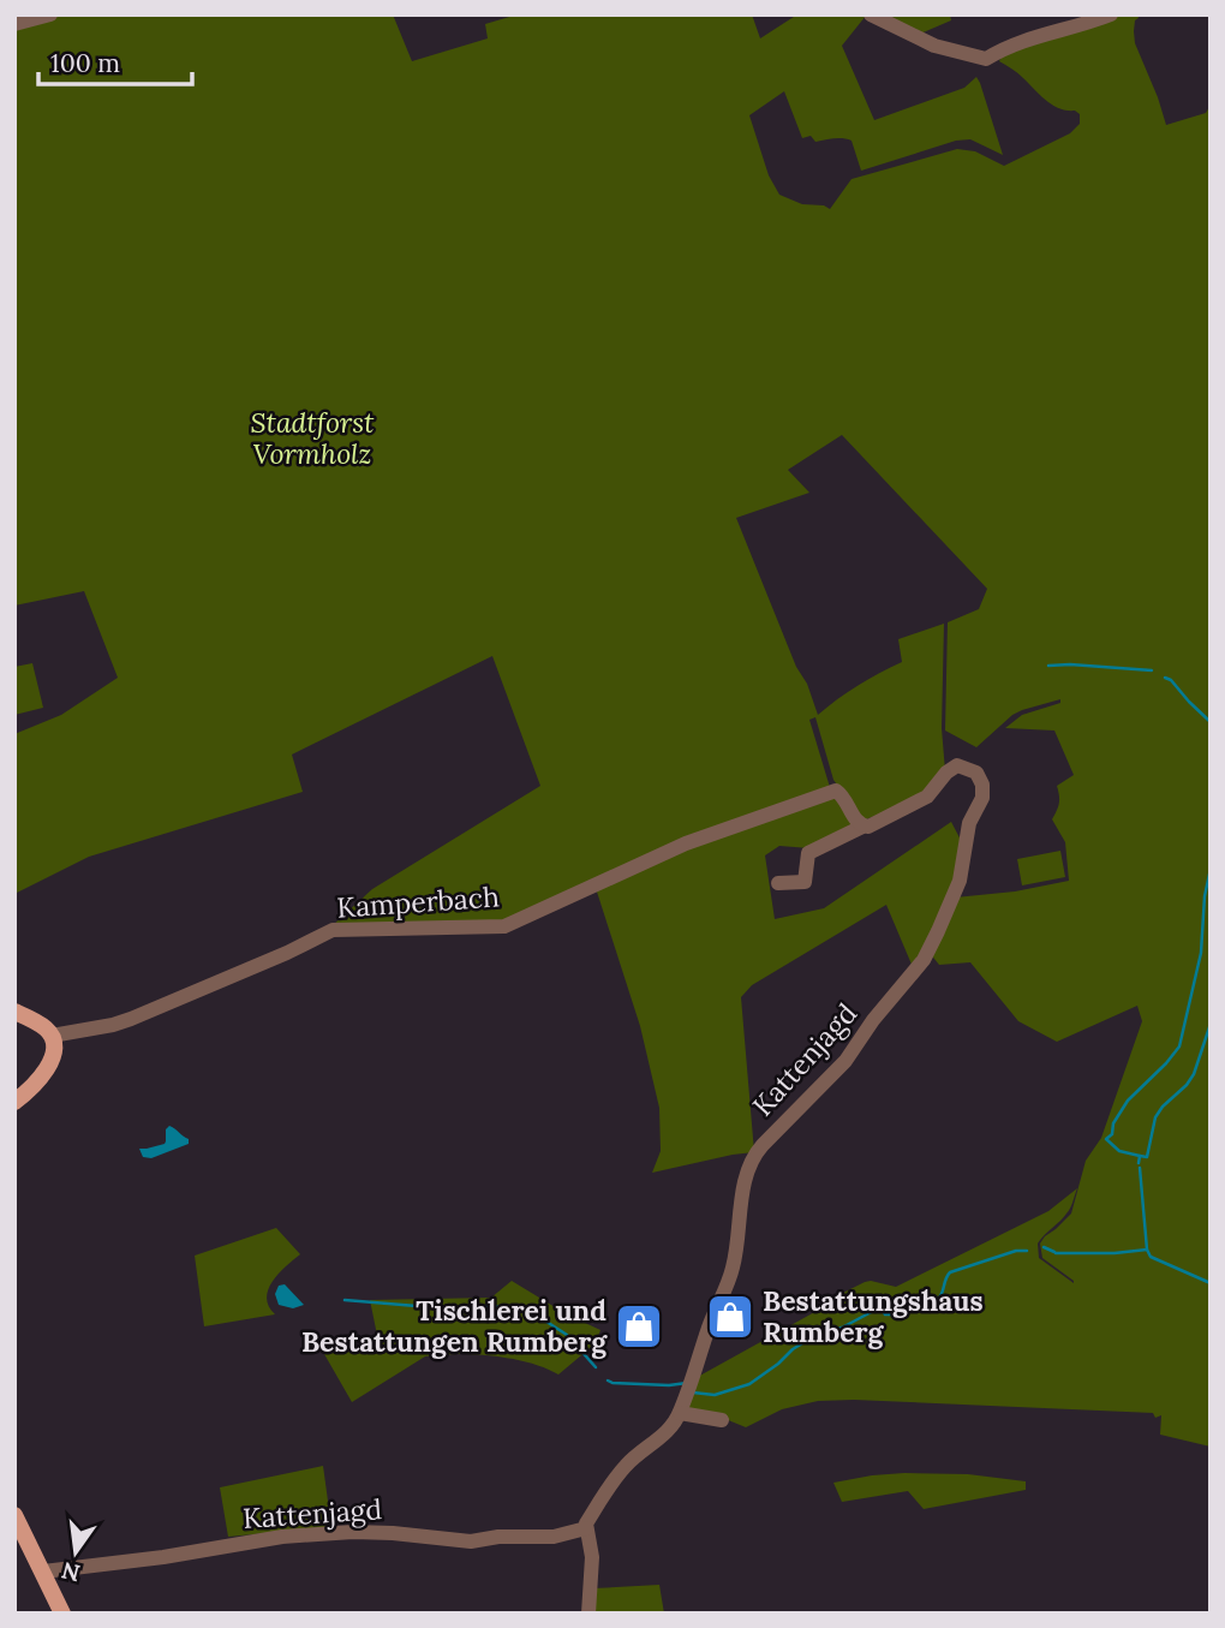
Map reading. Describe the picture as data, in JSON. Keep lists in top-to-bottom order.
{
  "streets": {
    "street": ["Kamperbach", "Kattenjagd"]
  },
  "crossings": [
    ["Kamperbach", "Kattenjagd"]
  ],
  "parks": ["Stadtforst Vormholz"],
  "places": {
    "shop": ["Bestattungshaus Rumberg", "Tischlerei und Bestattungen Rumberg"]
  },
  "scale_bar": "100 m",
  "north": "bottom"
}
